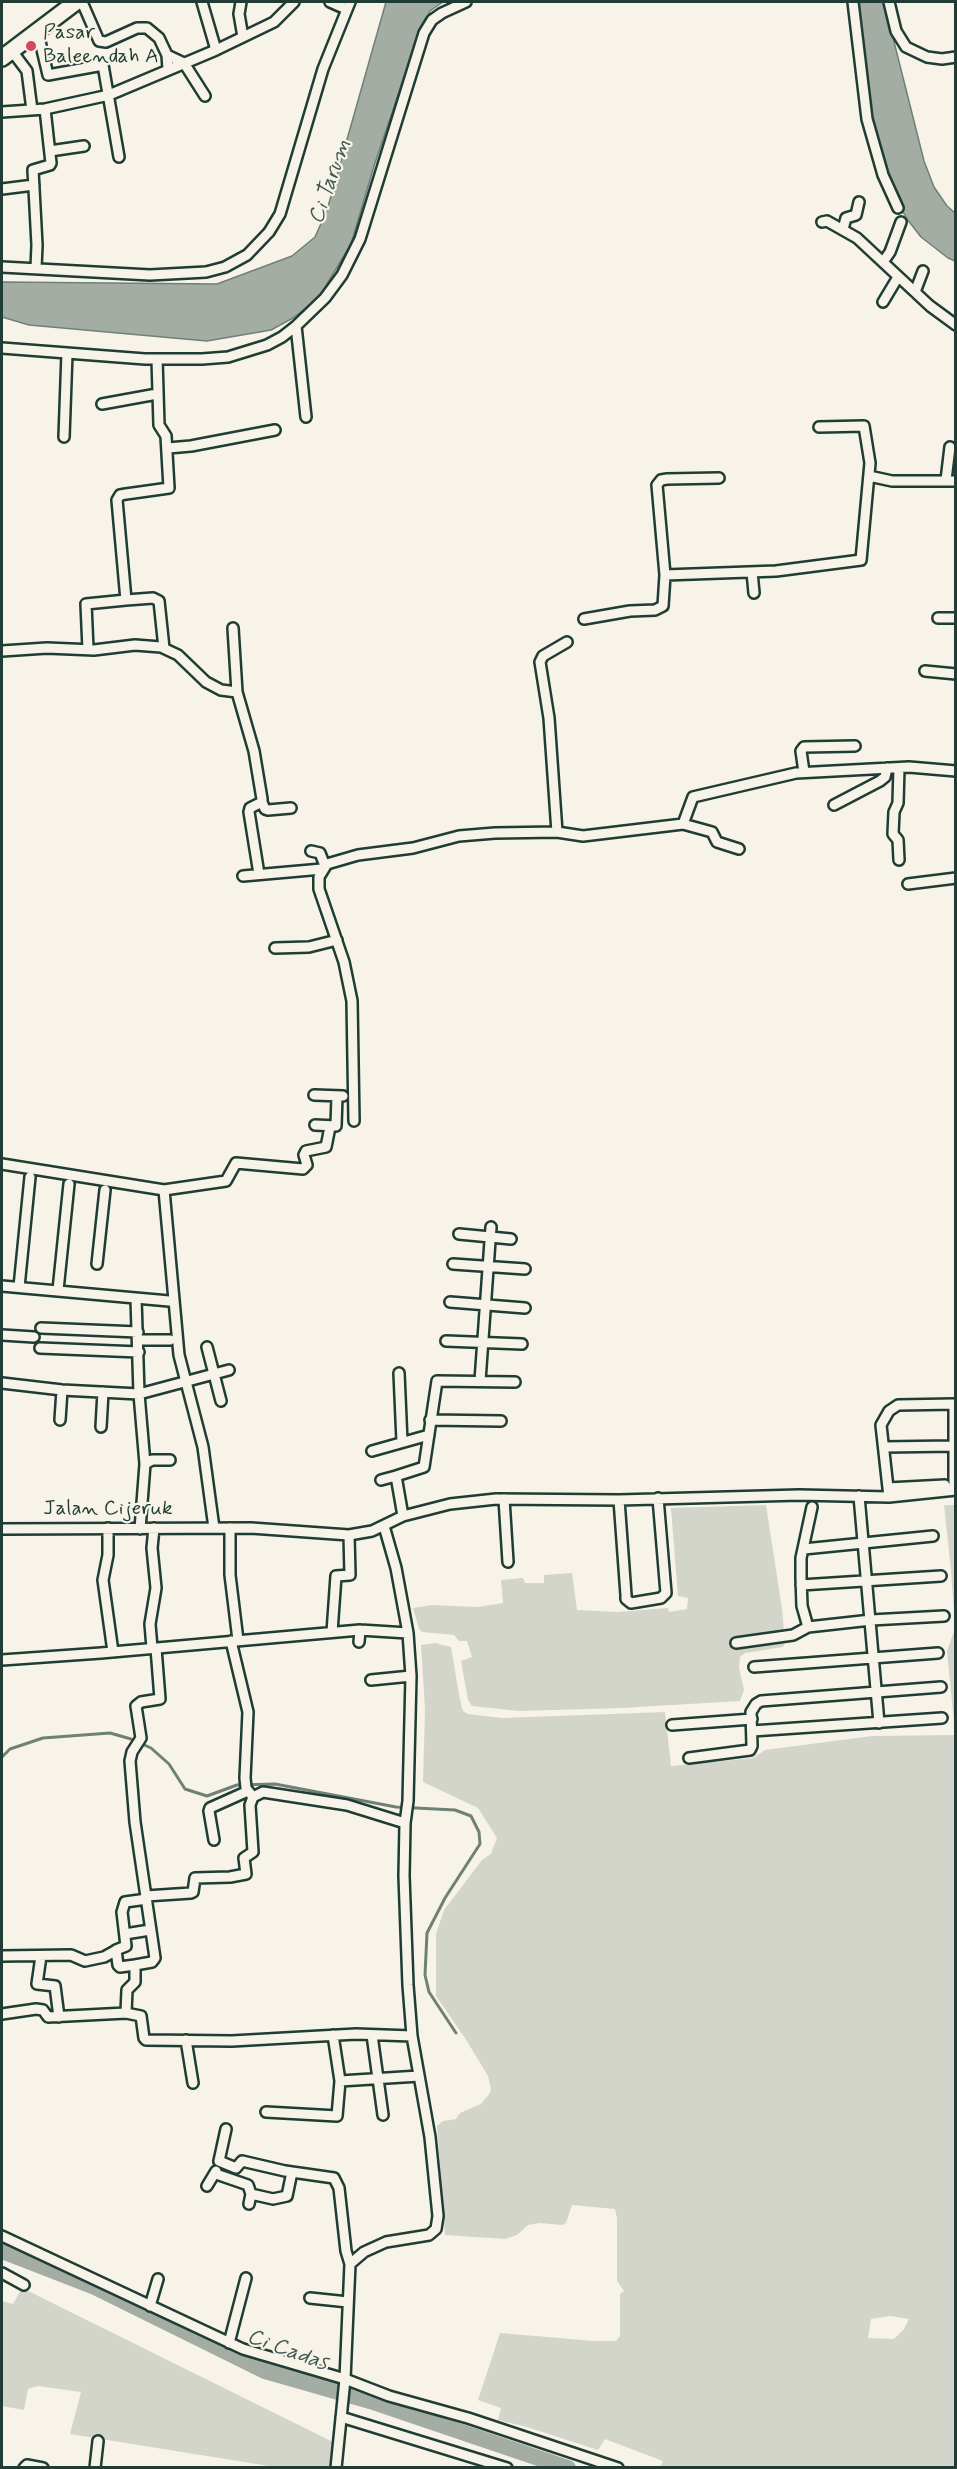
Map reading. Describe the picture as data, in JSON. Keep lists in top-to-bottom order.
{
  "streets": {
    "street": ["Jalan Cijeruk"]
  },
  "water": ["Ci Tarum", "Ci Cadas"],
  "places": ["Pasar Baleendah A"]
}
